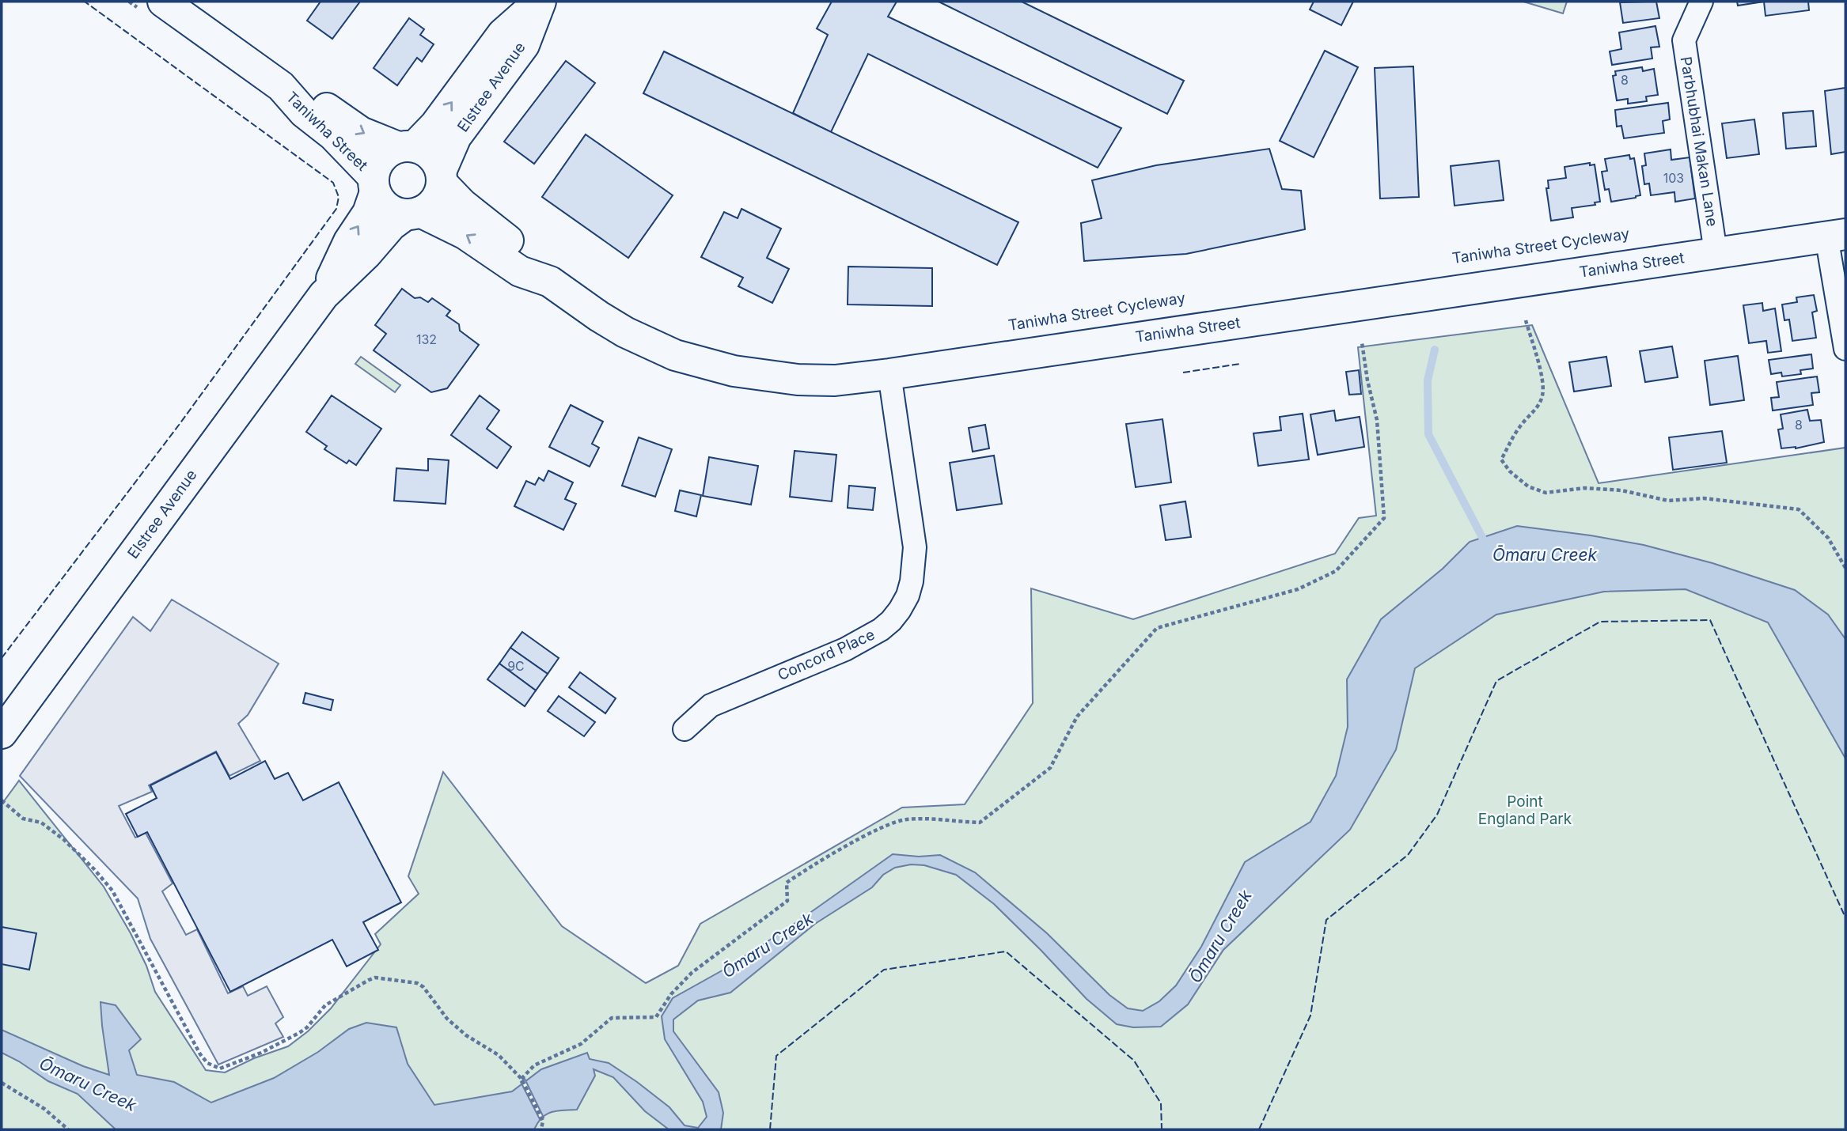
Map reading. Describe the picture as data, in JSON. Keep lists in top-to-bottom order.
{
  "streets": {
    "main road": ["Elstree Avenue", "Taniwha Street"],
    "street": ["Parbhubhai Makan Lane", "Concord Place"]
  },
  "crossings": [
    ["Elstree Avenue", "Taniwha Street"],
    ["Taniwha Street", "Parbhubhai Makan Lane"],
    ["Taniwha Street", "Concord Place"]
  ],
  "water": ["Ōmaru Creek"],
  "parks": ["Point England Park"],
  "house_numbers": [
    "8",
    "103",
    "132",
    "8",
    "9C"
  ]
}
